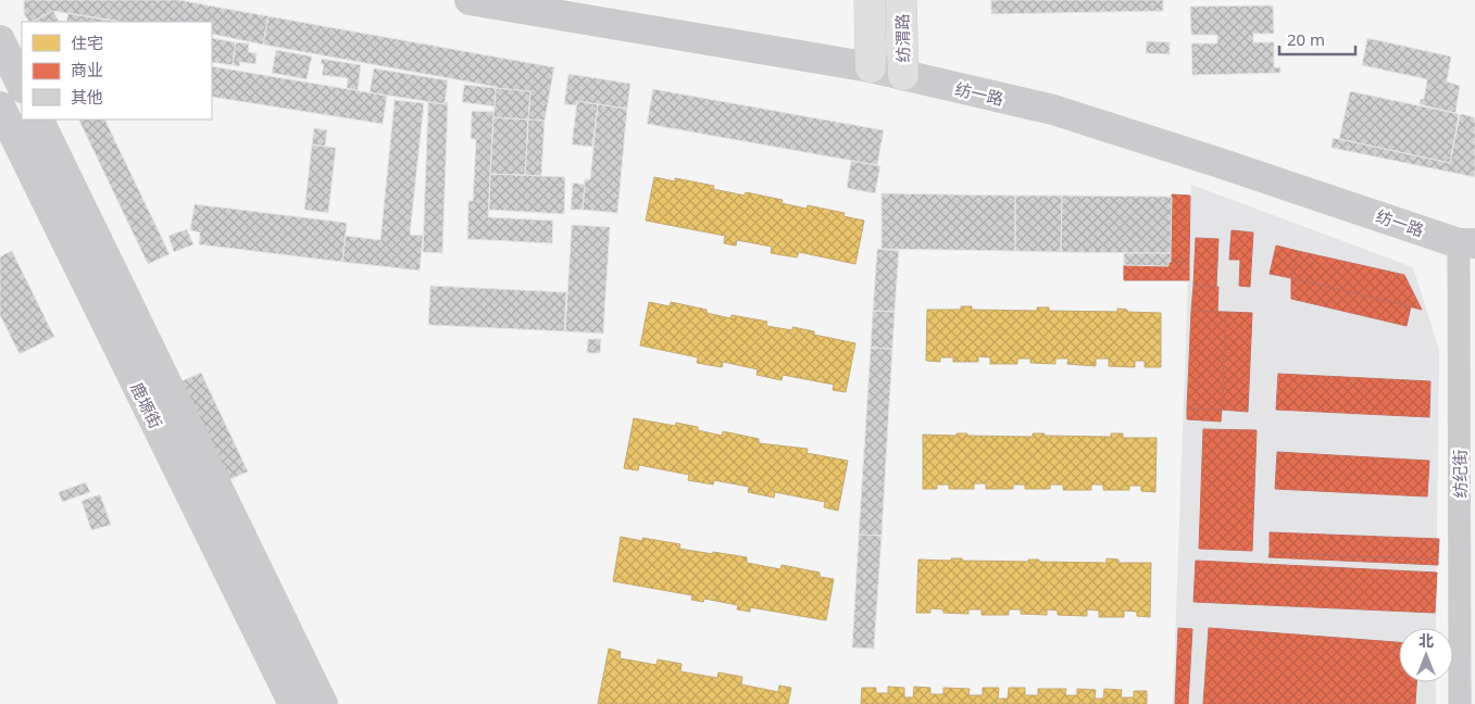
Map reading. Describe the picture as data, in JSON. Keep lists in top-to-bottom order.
{
  "streets": {
    "main road": ["纺渭路"],
    "street": ["纺一路", "鹿塬街", "纺纪街"]
  },
  "crossings": [
    ["纺渭路", "纺一路"],
    ["纺一路", "纺纪街"]
  ],
  "legend": ["住宅", "商业", "其他"],
  "scale_bar": "20 m",
  "north": "top"
}
